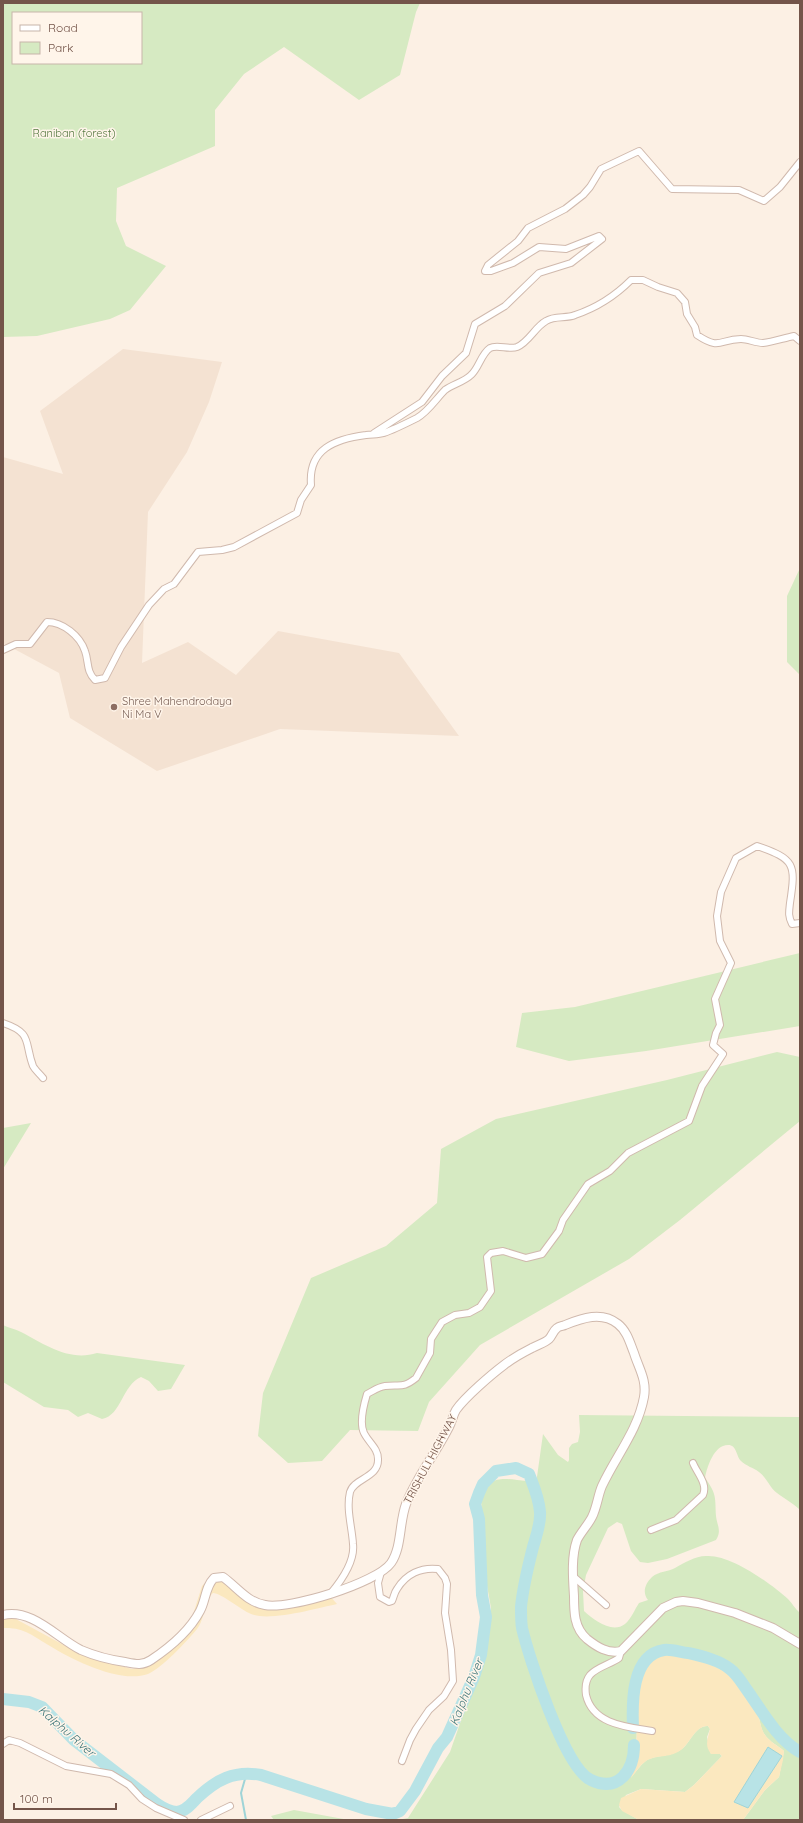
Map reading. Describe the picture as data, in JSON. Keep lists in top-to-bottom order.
{
  "streets": {
    "street": ["TRISHULI HIGHWAY"]
  },
  "water": ["Kalphu River"],
  "parks": ["Raniban (forest)"],
  "places": ["Shree Mahendrodaya Ni Ma V"],
  "legend": ["Road", "Park"],
  "scale_bar": "100 m"
}
